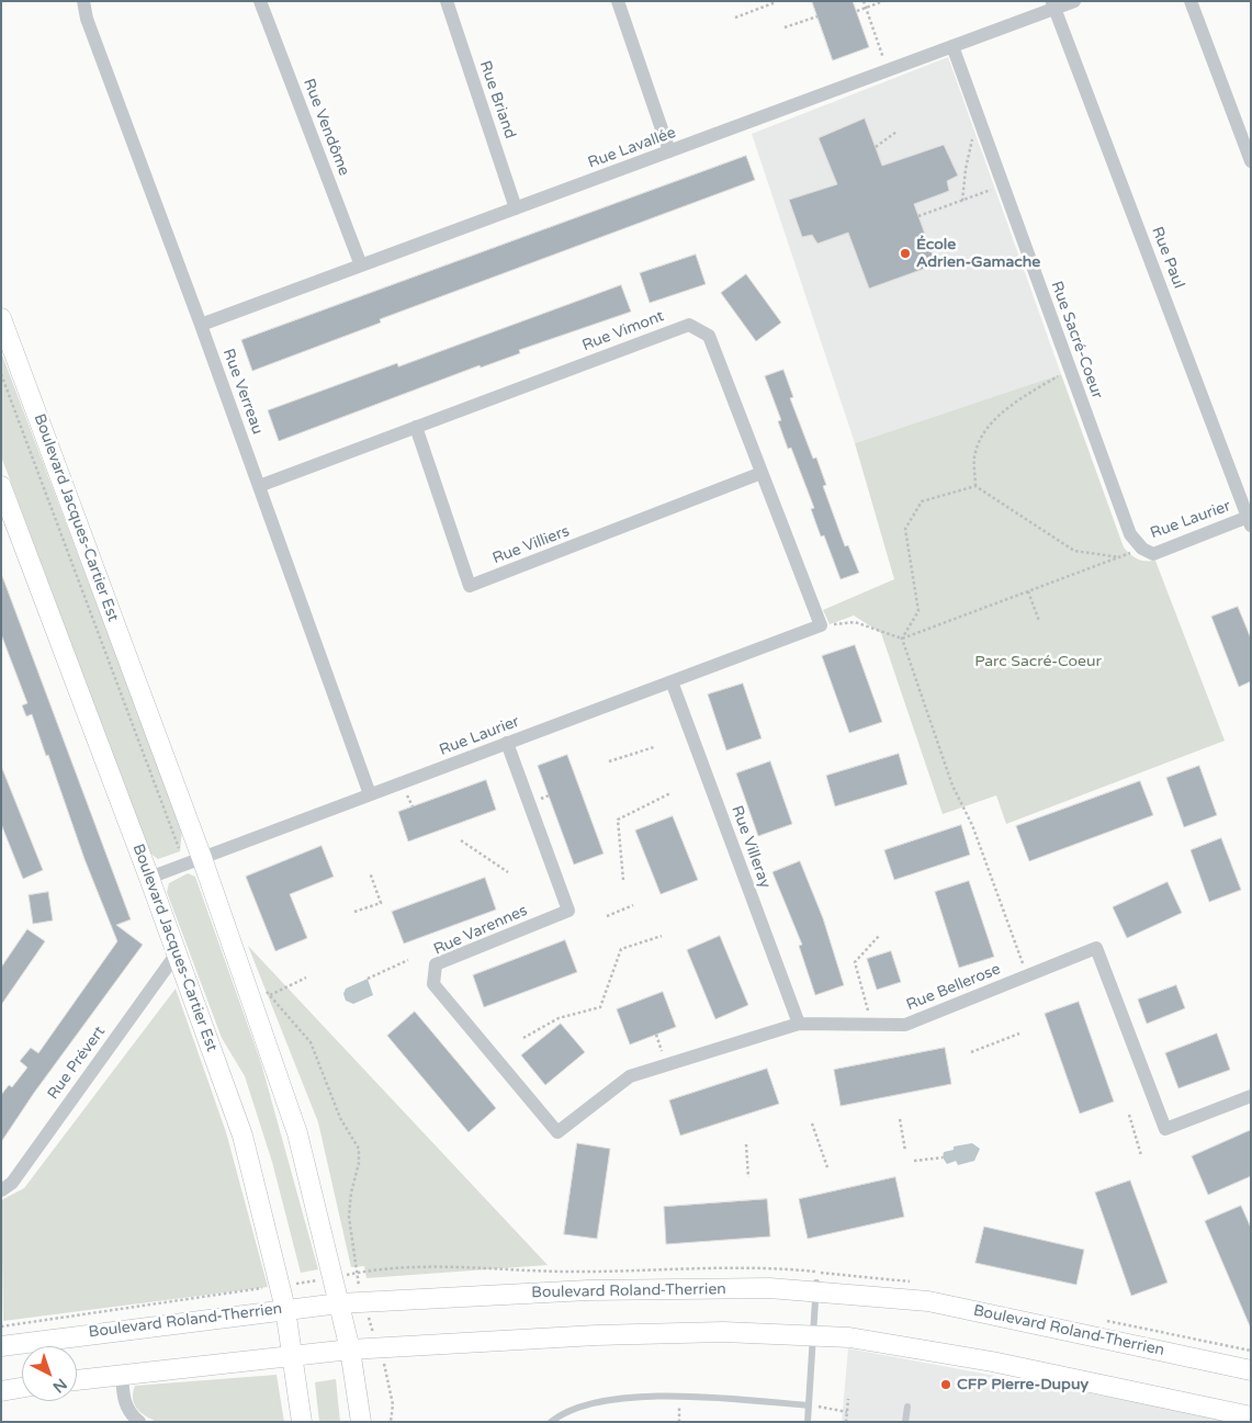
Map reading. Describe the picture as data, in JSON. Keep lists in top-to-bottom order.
{
  "streets": {
    "main road": ["Boulevard Jacques-Cartier Est", "Boulevard Roland-Therrien"],
    "street": [
      "Rue Briand",
      "Rue Vendôme",
      "Rue Lavallée",
      "Rue Paul",
      "Rue Vimont",
      "Rue Sacré-Coeur",
      "Rue Verreau",
      "Rue Laurier",
      "Rue Villiers",
      "Rue Villeray",
      "Rue Varennes",
      "Rue Bellerose",
      "Rue Prévert"
    ]
  },
  "crossings": [
    ["Rue Briand", "Rue Lavallée"],
    ["Rue Vendôme", "Rue Lavallée"],
    ["Rue Lavallée", "Rue Paul"],
    ["Rue Lavallée", "Rue Sacré-Coeur"],
    ["Rue Lavallée", "Rue Verreau"],
    ["Rue Paul", "Rue Laurier"],
    ["Rue Vimont", "Rue Verreau"],
    ["Rue Vimont", "Rue Laurier"],
    ["Rue Vimont", "Rue Villiers"],
    ["Rue Sacré-Coeur", "Rue Laurier"],
    ["Rue Verreau", "Rue Laurier"],
    ["Boulevard Jacques-Cartier Est", "Rue Laurier"],
    ["Boulevard Jacques-Cartier Est", "Rue Prévert"],
    ["Boulevard Jacques-Cartier Est", "Boulevard Roland-Therrien"],
    ["Rue Laurier", "Rue Villeray"],
    ["Rue Laurier", "Rue Varennes"],
    ["Rue Villeray", "Rue Bellerose"],
    ["Rue Varennes", "Rue Bellerose"]
  ],
  "parks": ["Parc Sacré-Coeur"],
  "places": ["École Adrien-Gamache", "CFP Pierre-Dupuy"],
  "north": "bottom right"
}
